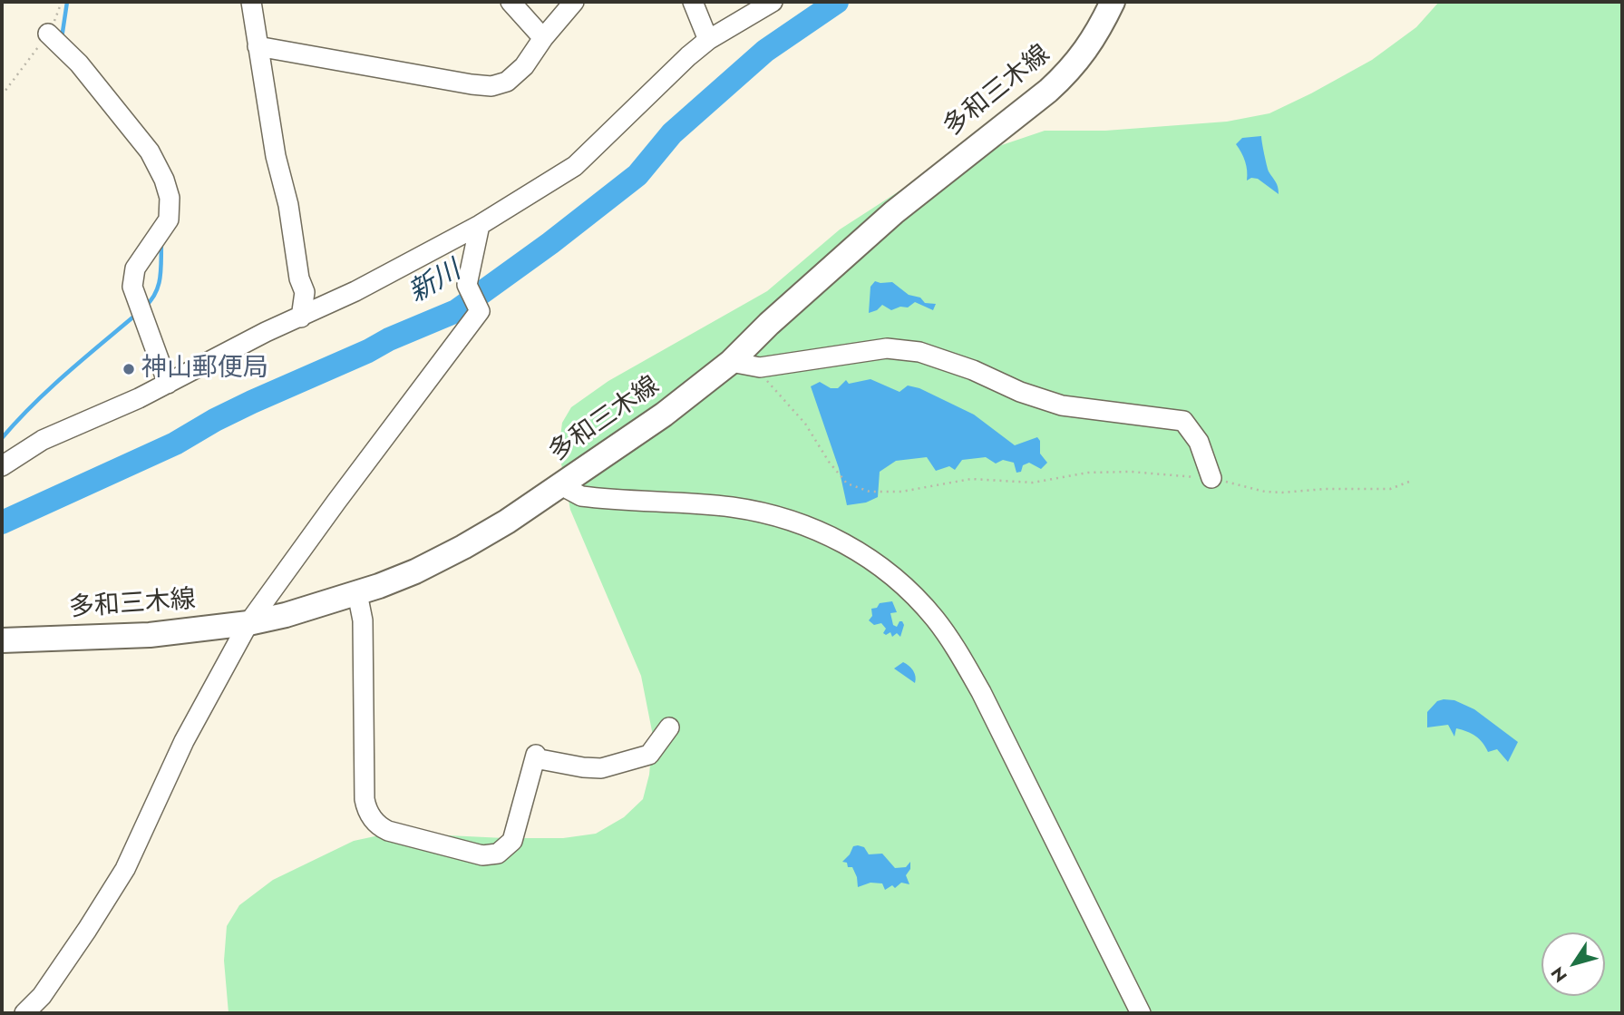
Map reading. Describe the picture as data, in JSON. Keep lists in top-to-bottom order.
{
  "streets": {
    "main road": ["多和三木線"]
  },
  "water": ["新川"],
  "places": ["神山郵便局"],
  "north": "bottom left"
}
